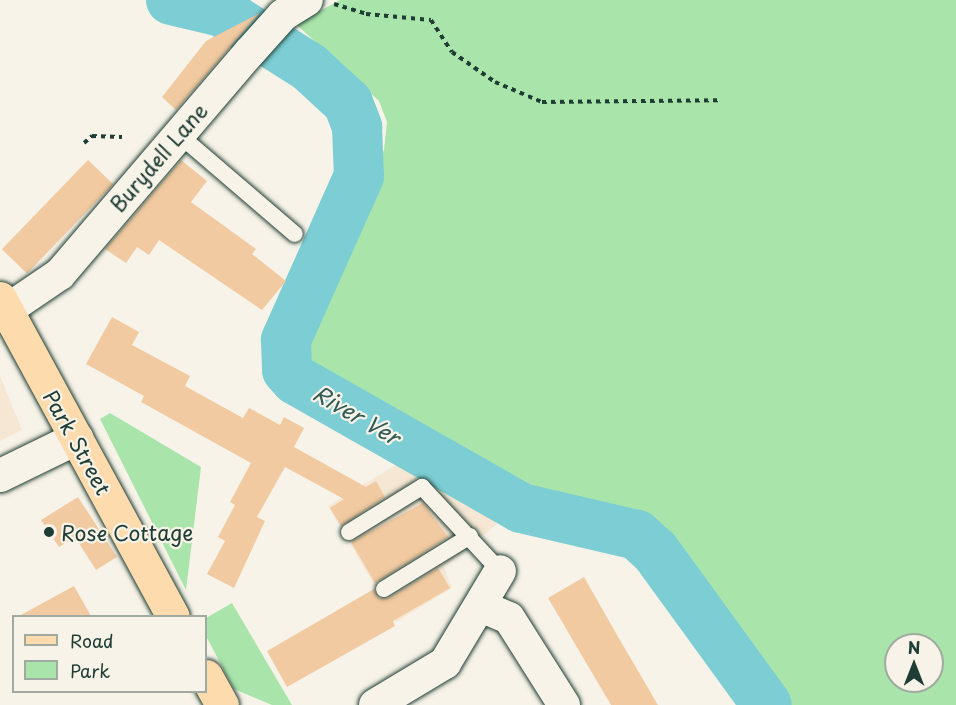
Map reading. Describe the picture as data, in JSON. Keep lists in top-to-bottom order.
{
  "streets": {
    "main road": ["Park Street"],
    "street": ["Burydell Lane"]
  },
  "crossings": [
    ["Burydell Lane", "Park Street"]
  ],
  "water": ["River Ver"],
  "places": ["Rose Cottage"],
  "legend": ["Road", "Park"],
  "north": "top"
}
